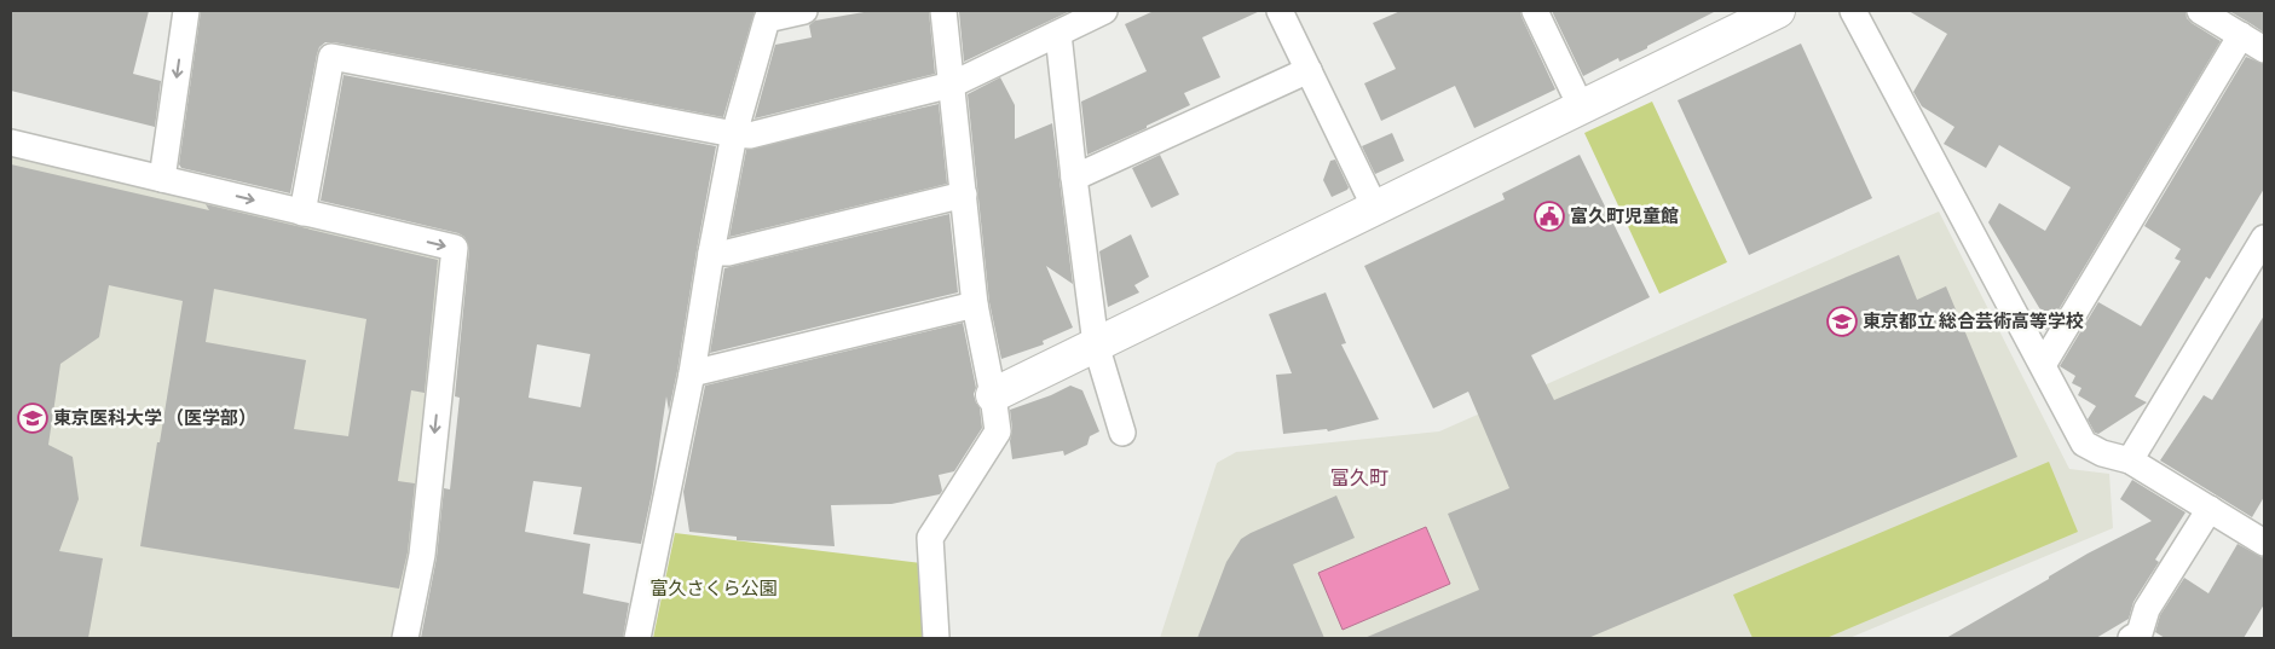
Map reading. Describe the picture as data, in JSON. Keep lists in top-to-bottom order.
{
  "districts": ["富久町"],
  "parks": ["富久さくら公園"],
  "places": {
    "public building": ["富久町児童館"],
    "school or university": ["東京都立 総合芸術高等学校", "東京医科大学 （医学部）"]
  }
}
